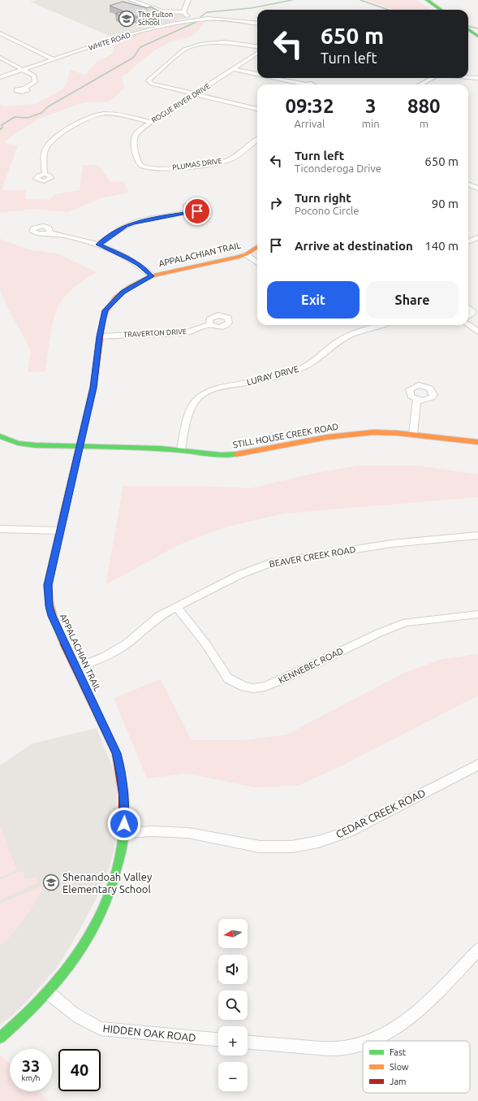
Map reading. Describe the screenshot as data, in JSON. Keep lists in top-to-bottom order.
{
  "streets": {
    "street": [
      "WHITE ROAD",
      "ROGUE RIVER DRIVE",
      "PLUMAS DRIVE",
      "APPALACHIAN TRAIL",
      "TRAVERTON DRIVE",
      "LURAY DRIVE",
      "STILL HOUSE CREEK ROAD",
      "BEAVER CREEK ROAD",
      "KENNEBEC ROAD",
      "CEDAR CREEK ROAD",
      "HIDDEN OAK ROAD"
    ]
  },
  "crossings": [
    ["ROGUE RIVER DRIVE", "PLUMAS DRIVE"],
    ["APPALACHIAN TRAIL", "TRAVERTON DRIVE"],
    ["APPALACHIAN TRAIL", "STILL HOUSE CREEK ROAD"],
    ["APPALACHIAN TRAIL", "BEAVER CREEK ROAD"],
    ["APPALACHIAN TRAIL", "CEDAR CREEK ROAD"],
    ["APPALACHIAN TRAIL", "HIDDEN OAK ROAD"],
    ["LURAY DRIVE", "STILL HOUSE CREEK ROAD"],
    ["BEAVER CREEK ROAD", "KENNEBEC ROAD"]
  ],
  "places": {
    "school or university": ["The Fulton School", "Shenandoah Valley Elementary School"]
  },
  "legend": ["Fast", "Slow", "Jam"],
  "north": "left",
  "page": {
    "turn": ["650 m", "Turn left"],
    "eta": [
      "09:32",
      "Arrival",
      "3",
      "min",
      "880",
      "m"
    ],
    "list": [
      {
        "name": "Turn left",
        "note": "Ticonderoga Drive",
        "value": "650 m"
      },
      {
        "name": "Turn right",
        "note": "Pocono Circle",
        "value": "90 m"
      },
      {
        "name": "Arrive at destination",
        "value": "140 m"
      }
    ],
    "buttons": ["Exit", "Share"],
    "map_buttons": ["+", "−"],
    "speed": "33 km/h",
    "limit": "40"
  }
}
